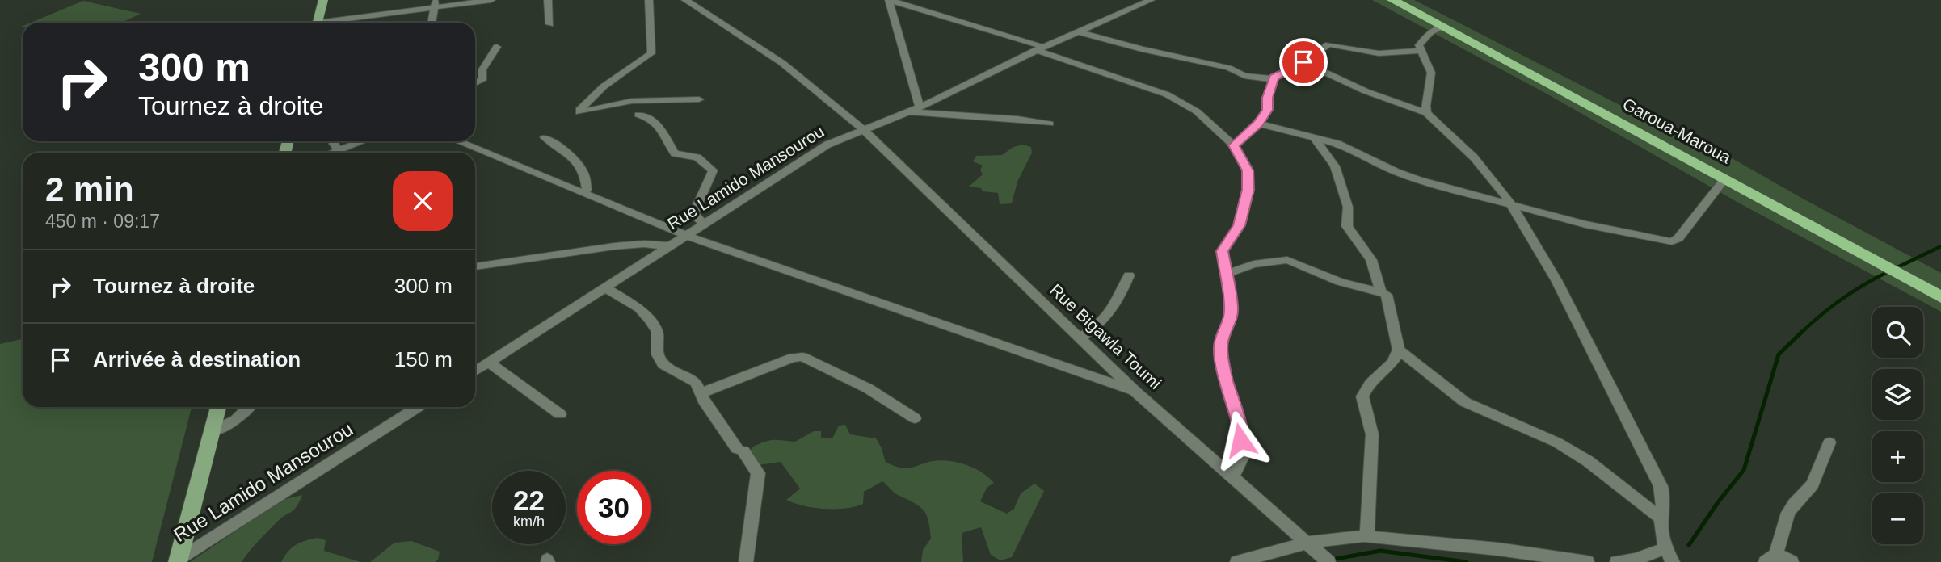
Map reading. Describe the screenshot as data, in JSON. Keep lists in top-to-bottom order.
{
  "streets": {
    "highway": ["Garoua-Maroua"],
    "street": ["Rue Lamido Mansourou", "Rue Bigawla Toumi"]
  },
  "crossings": [
    ["Rue Lamido Mansourou", "Rue Bigawla Toumi"]
  ],
  "page": {
    "turn": ["300 m", "Tournez à droite"],
    "heading": ["2 min", "450 m · 09:17"],
    "list": [
      {
        "name": "Tournez à droite",
        "value": "300 m"
      },
      {
        "name": "Arrivée à destination",
        "value": "150 m"
      }
    ],
    "map_buttons": ["+", "−"],
    "speed": "22 km/h",
    "limit": "30"
  }
}
